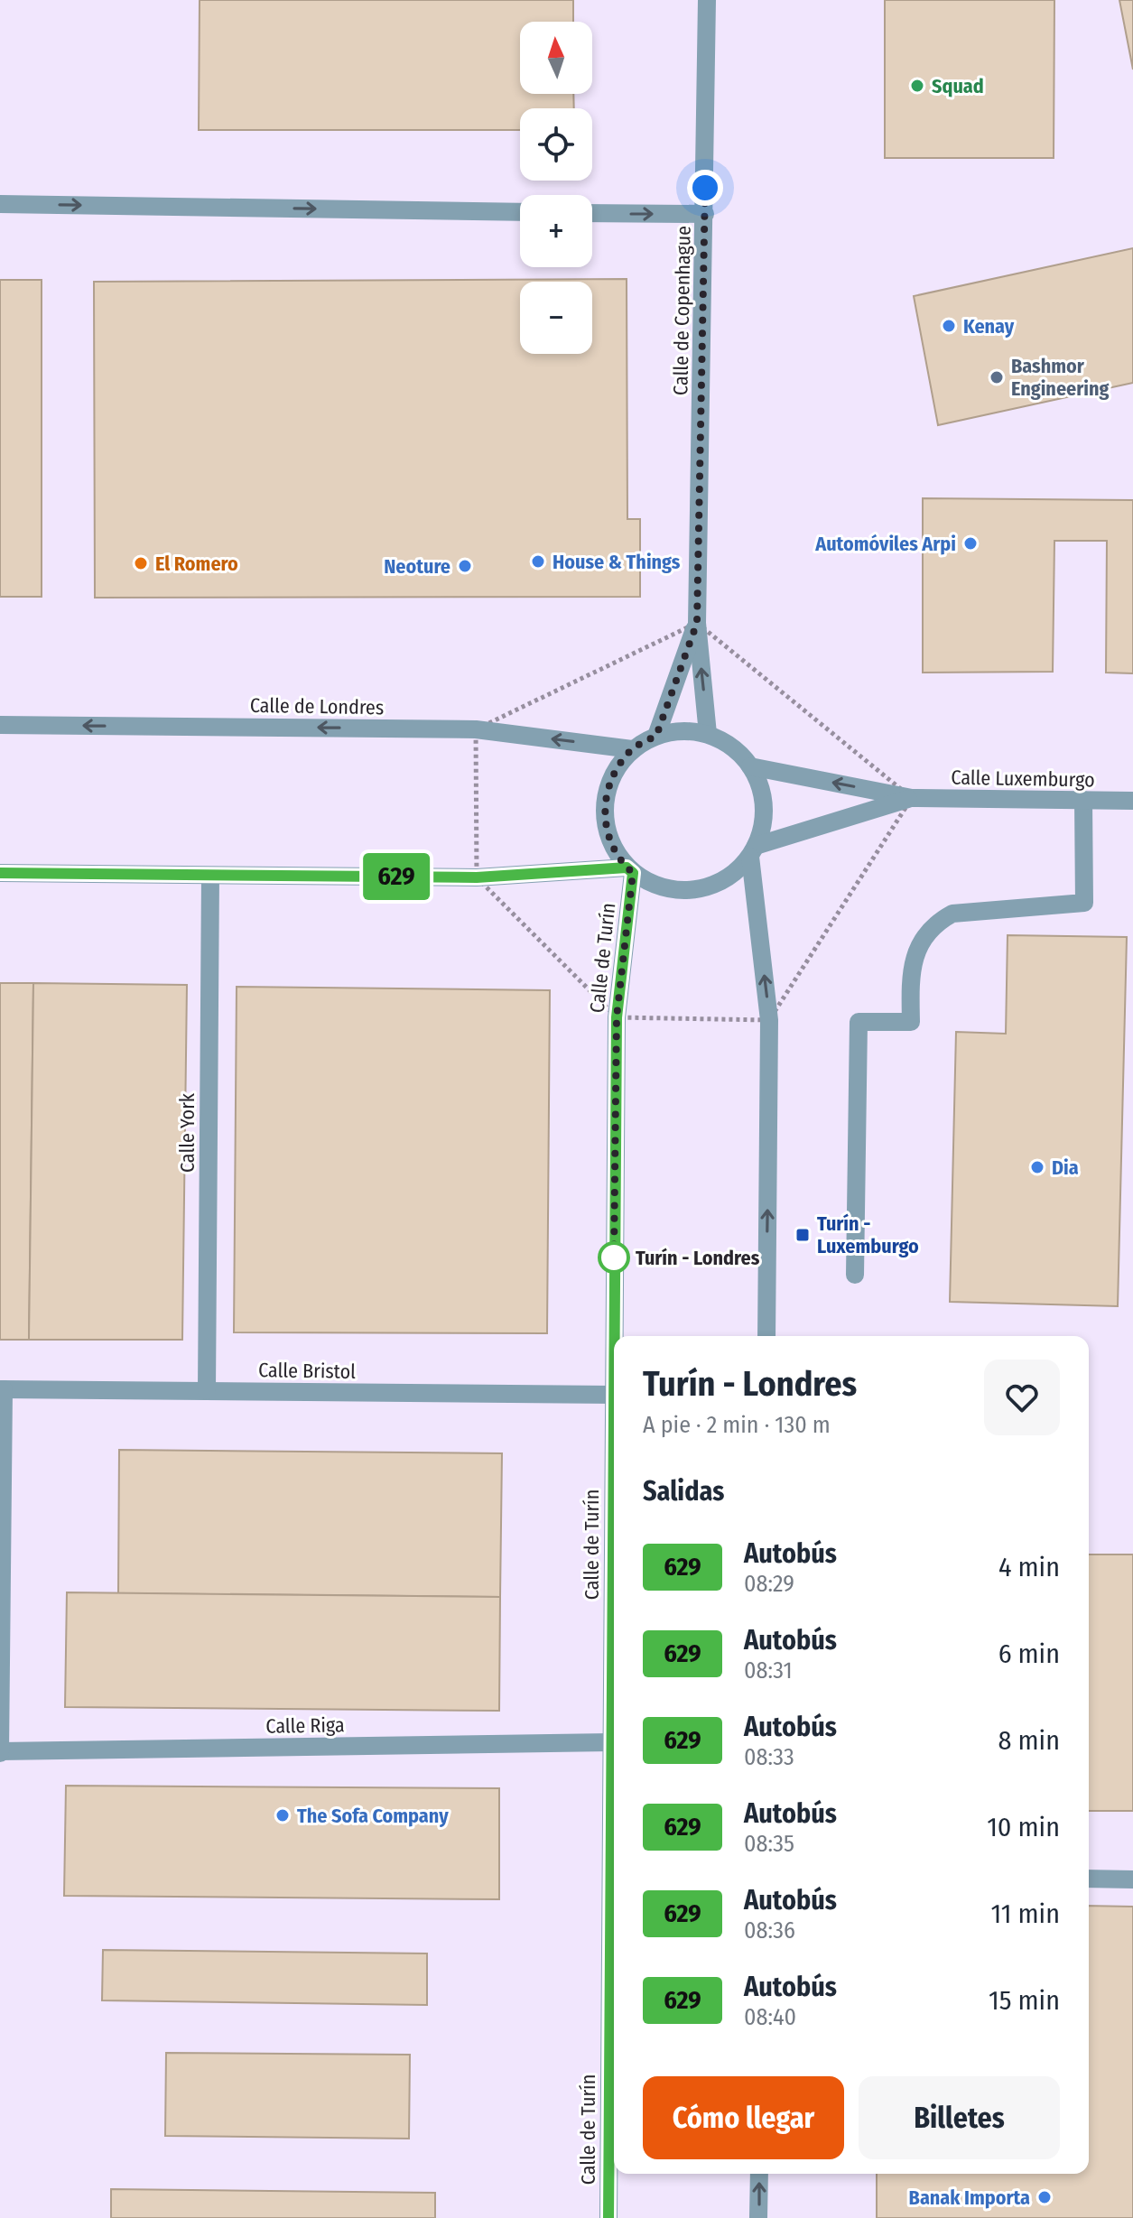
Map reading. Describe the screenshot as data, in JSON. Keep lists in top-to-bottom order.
{
  "streets": {
    "street": [
      "Calle de Copenhague",
      "Calle de Londres",
      "Calle Luxemburgo",
      "Calle de Turín",
      "Calle York",
      "Calle Bristol",
      "Calle Riga"
    ]
  },
  "crossings": [
    ["Calle de Copenhague", "Calle de Londres"],
    ["Calle de Copenhague", "Calle Luxemburgo"],
    ["Calle de Copenhague", "Calle de Turín"],
    ["Calle de Londres", "Calle Luxemburgo"],
    ["Calle de Londres", "Calle de Turín"],
    ["Calle Luxemburgo", "Calle de Turín"],
    ["Calle de Turín", "Calle Bristol"],
    ["Calle de Turín", "Calle Riga"],
    ["Calle York", "Calle Bristol"]
  ],
  "places": {
    "other": [
      "Squad",
      "Kenay",
      "Bashmor Engineering",
      "Automóviles Arpi",
      "House & Things",
      "El Romero",
      "Neoture",
      "Dia",
      "Turín - Londres",
      "The Sofa Company",
      "Banak Importa"
    ],
    "transit": ["Turín - Luxemburgo"]
  },
  "lines": ["bus line 629"],
  "north": "top",
  "page": {
    "on_map": "629",
    "map_buttons": ["+", "−"],
    "heading": [
      ["Turín - Londres", "A pie · 2 min · 130 m"],
      "Salidas"
    ],
    "list": [
      {
        "mark": "629",
        "name": "Autobús",
        "note": "08:29",
        "value": "4 min"
      },
      {
        "mark": "629",
        "name": "Autobús",
        "note": "08:31",
        "value": "6 min"
      },
      {
        "mark": "629",
        "name": "Autobús",
        "note": "08:33",
        "value": "8 min"
      },
      {
        "mark": "629",
        "name": "Autobús",
        "note": "08:35",
        "value": "10 min"
      },
      {
        "mark": "629",
        "name": "Autobús",
        "note": "08:36",
        "value": "11 min"
      },
      {
        "mark": "629",
        "name": "Autobús",
        "note": "08:40",
        "value": "15 min"
      }
    ],
    "buttons": ["Cómo llegar", "Billetes"]
  }
}
